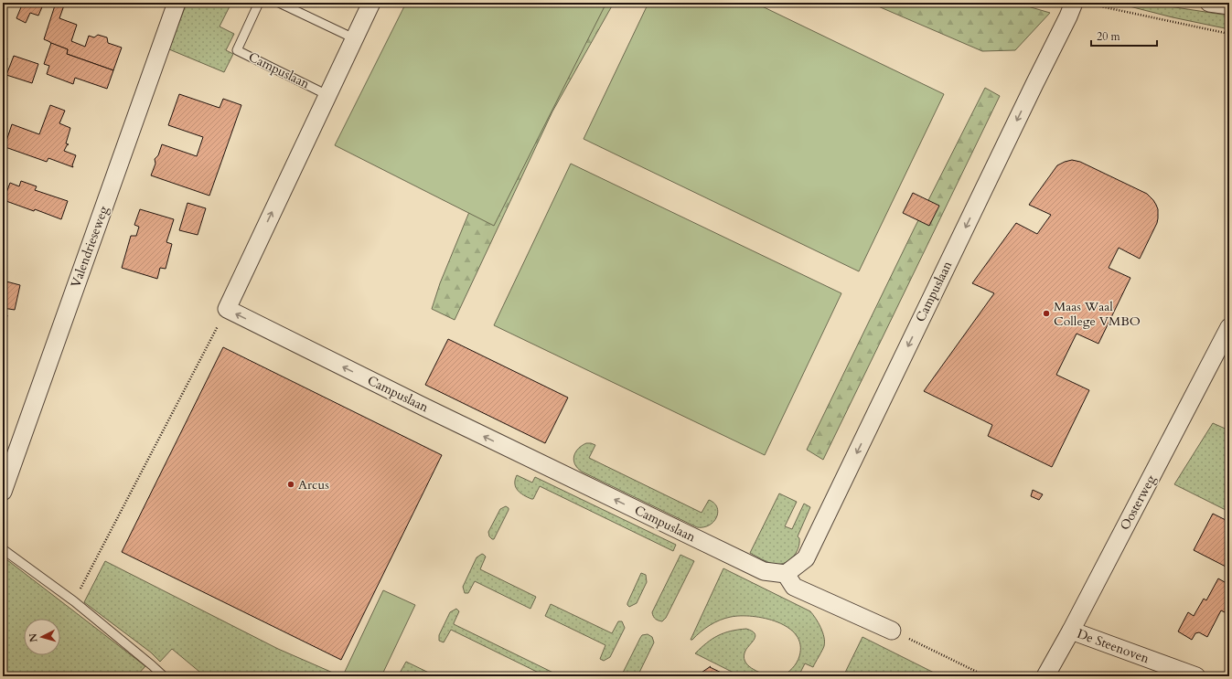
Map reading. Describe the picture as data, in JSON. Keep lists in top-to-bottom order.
{
  "streets": {
    "street": [
      "Campuslaan",
      "Valendrieseweg",
      "Oosterweg",
      "De Steenoven"
    ]
  },
  "crossings": [
    ["Oosterweg", "De Steenoven"]
  ],
  "places": ["Maas Waal College VMBO", "Arcus"],
  "scale_bar": "20 m",
  "north": "left"
}
